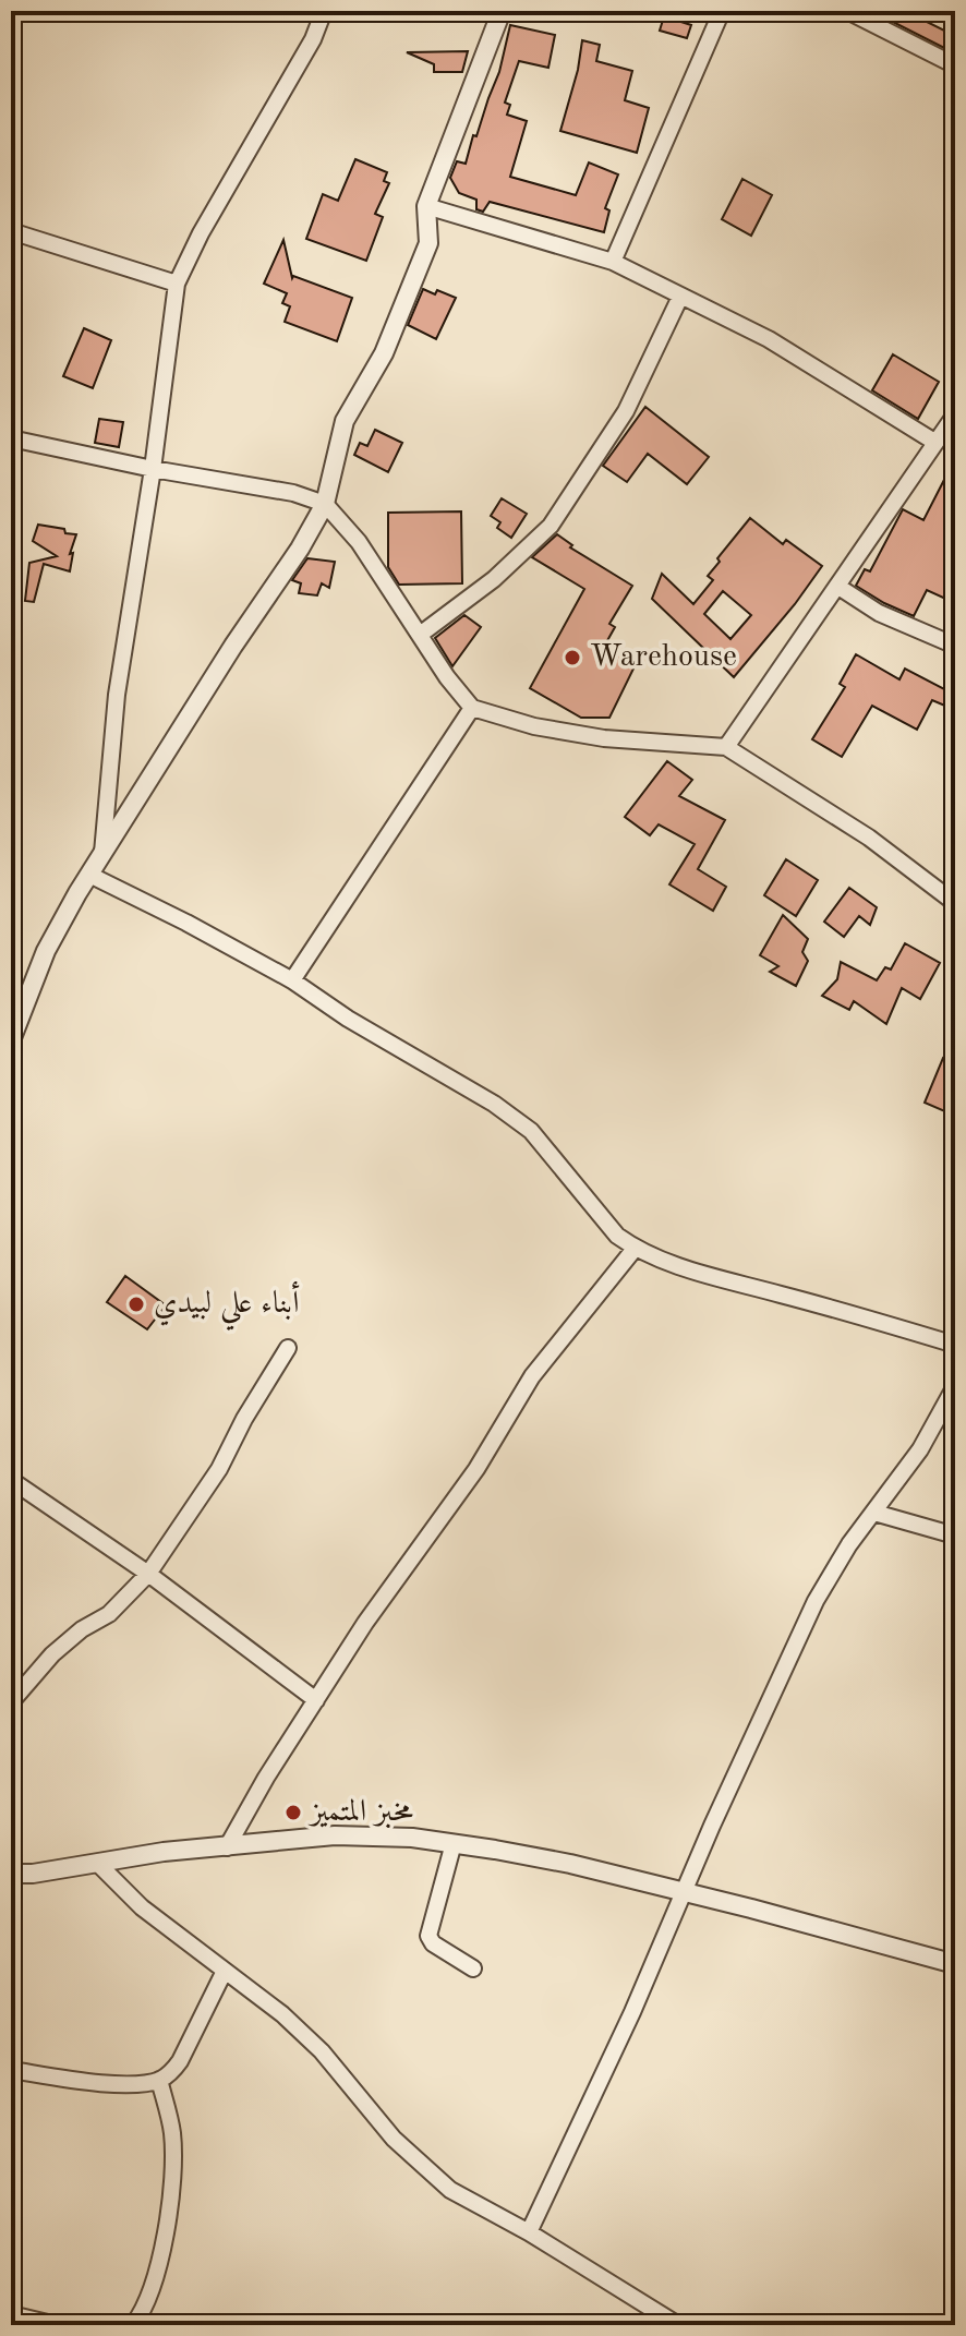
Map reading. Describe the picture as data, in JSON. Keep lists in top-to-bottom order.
{
  "places": ["Warehouse", "أبناء علي لبيدي", "مخبز المتميز"]
}
